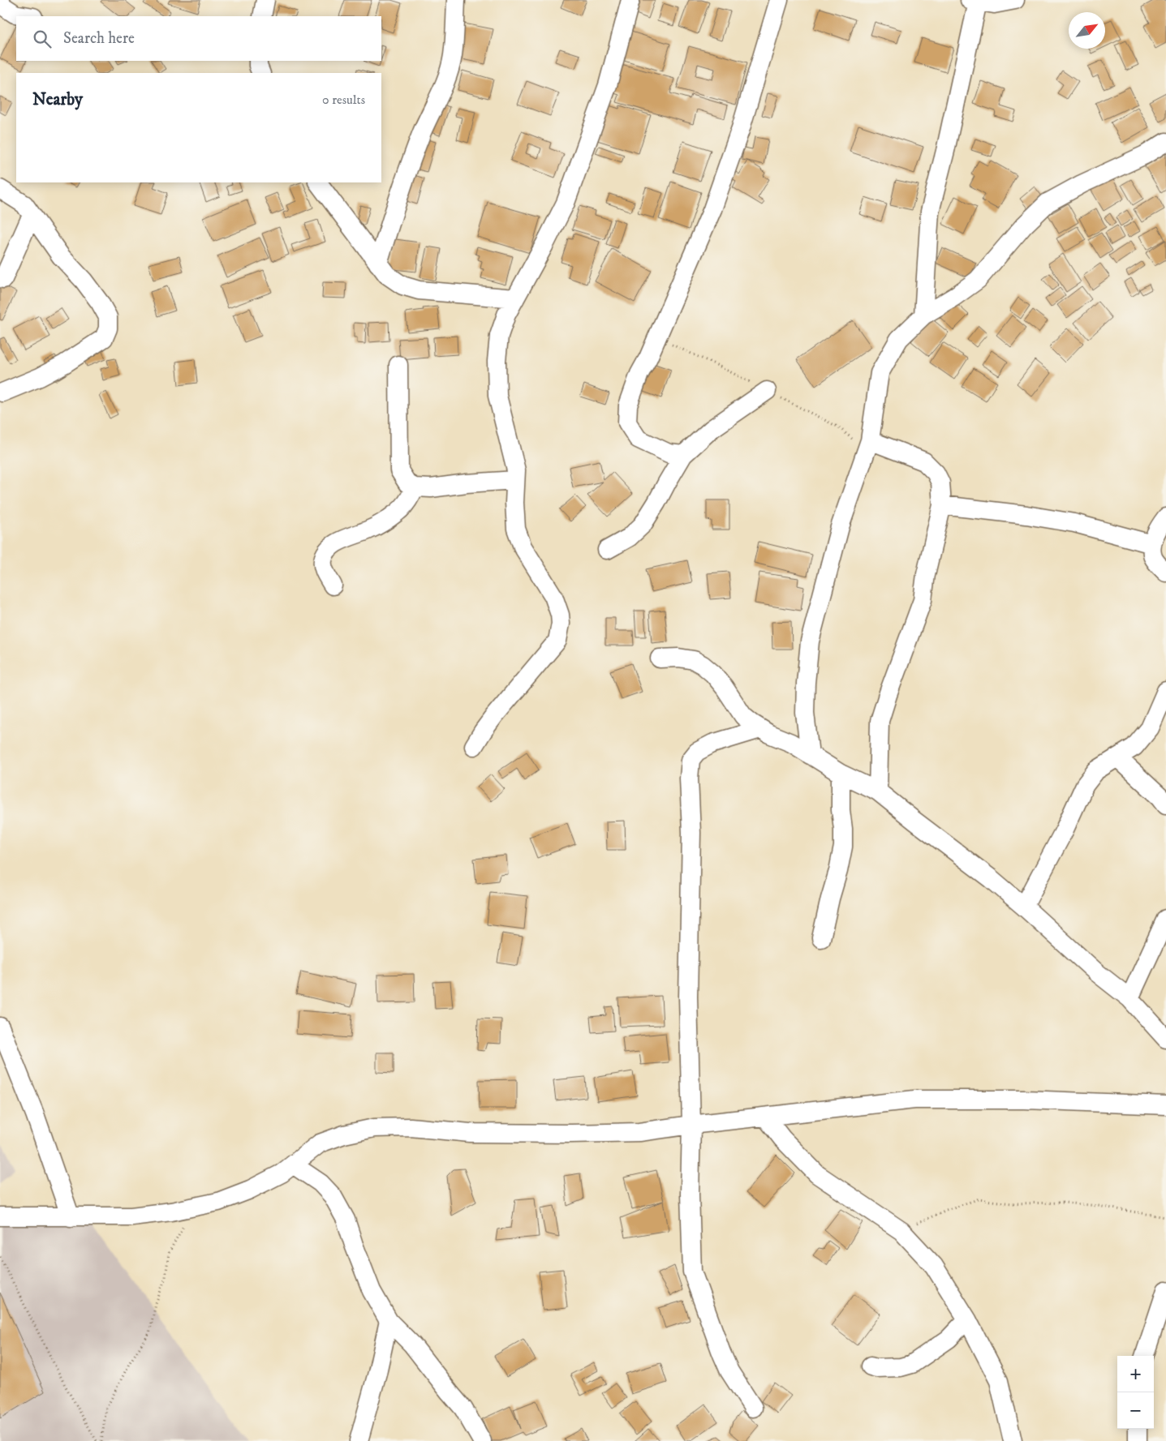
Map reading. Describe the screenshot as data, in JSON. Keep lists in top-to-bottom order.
{
  "north": "top right",
  "page": {
    "search": "Search here",
    "heading": ["Nearby", "0 results"],
    "map_buttons": ["+", "−"]
  }
}
